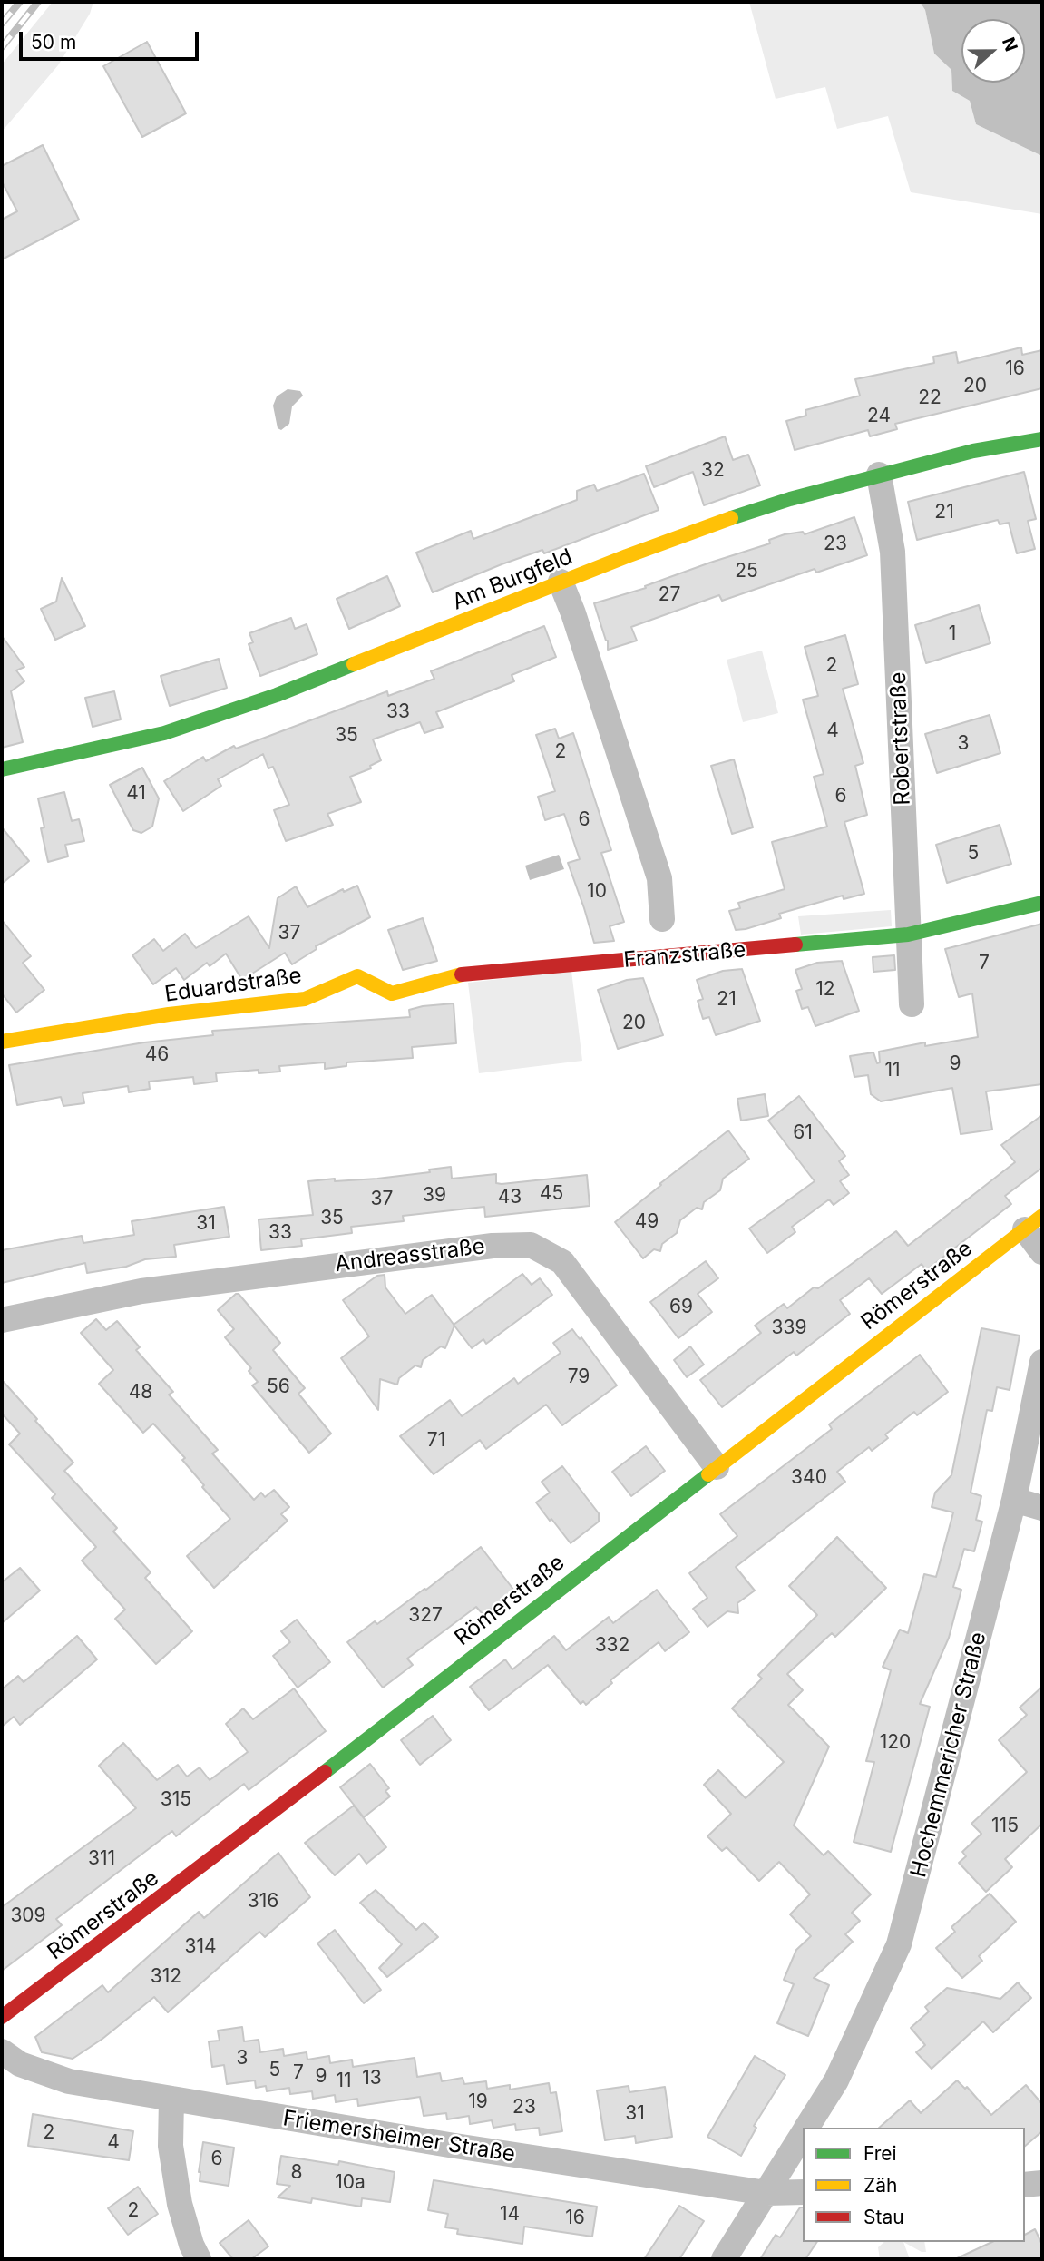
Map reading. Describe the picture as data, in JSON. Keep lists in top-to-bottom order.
{
  "streets": {
    "street": [
      "Am Burgfeld",
      "Robertstraße",
      "Franzstraße",
      "Eduardstraße",
      "Andreasstraße",
      "Römerstraße",
      "Hochemmericher Straße",
      "Friemersheimer Straße"
    ]
  },
  "crossings": [
    ["Am Burgfeld", "Robertstraße"],
    ["Am Burgfeld", "Franzstraße"],
    ["Robertstraße", "Franzstraße"],
    ["Franzstraße", "Eduardstraße"],
    ["Andreasstraße", "Römerstraße"],
    ["Hochemmericher Straße", "Friemersheimer Straße"]
  ],
  "house_numbers": [
    "16",
    "20",
    "22",
    "24",
    "32",
    "21",
    "23",
    "25",
    "27",
    "1",
    "2",
    "33",
    "4",
    "35",
    "3",
    "2",
    "41",
    "6",
    "6",
    "5",
    "10",
    "37",
    "7",
    "12",
    "21",
    "20",
    "46",
    "9",
    "11",
    "61",
    "45",
    "39",
    "43",
    "37",
    "35",
    "49",
    "31",
    "33",
    "69",
    "339",
    "79",
    "56",
    "48",
    "71",
    "340",
    "327",
    "332",
    "120",
    "315",
    "115",
    "311",
    "316",
    "309",
    "314",
    "312",
    "3",
    "5",
    "7",
    "9",
    "13",
    "11",
    "19",
    "23",
    "31",
    "2",
    "4",
    "6",
    "8",
    "10a",
    "2",
    "14",
    "16"
  ],
  "legend": ["Frei", "Zäh", "Stau"],
  "scale_bar": "50 m",
  "north": "right"
}
